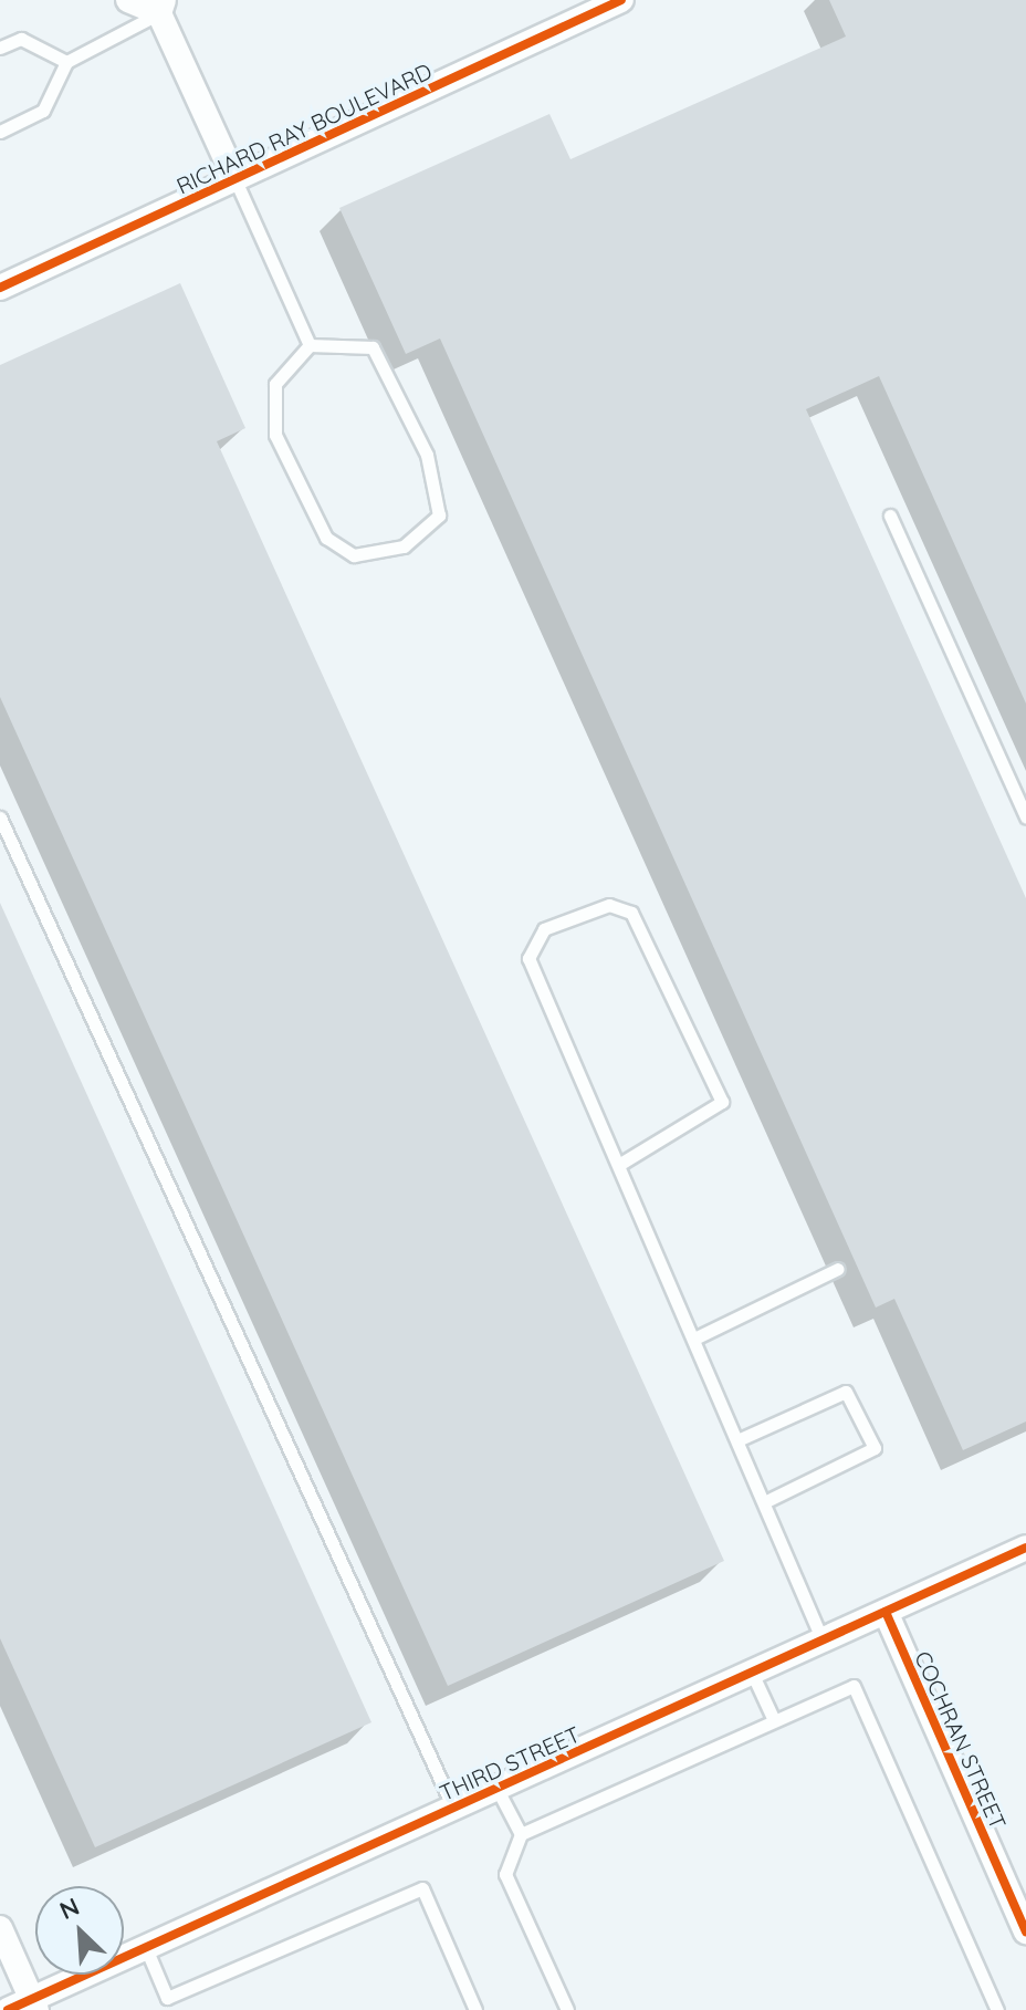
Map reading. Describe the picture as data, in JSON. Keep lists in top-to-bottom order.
{
  "streets": {
    "street": ["RICHARD RAY BOULEVARD", "COCHRAN STREET", "THIRD STREET"]
  },
  "crossings": [
    ["COCHRAN STREET", "THIRD STREET"]
  ],
  "north": "top left"
}
